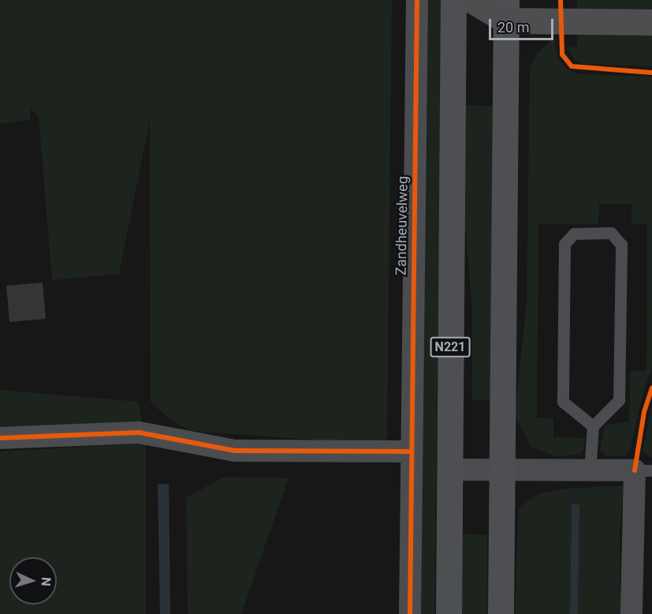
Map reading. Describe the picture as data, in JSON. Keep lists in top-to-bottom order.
{
  "streets": {
    "main road": ["N221"],
    "street": ["Zandheuvelweg"]
  },
  "scale_bar": "20 m",
  "north": "right"
}
